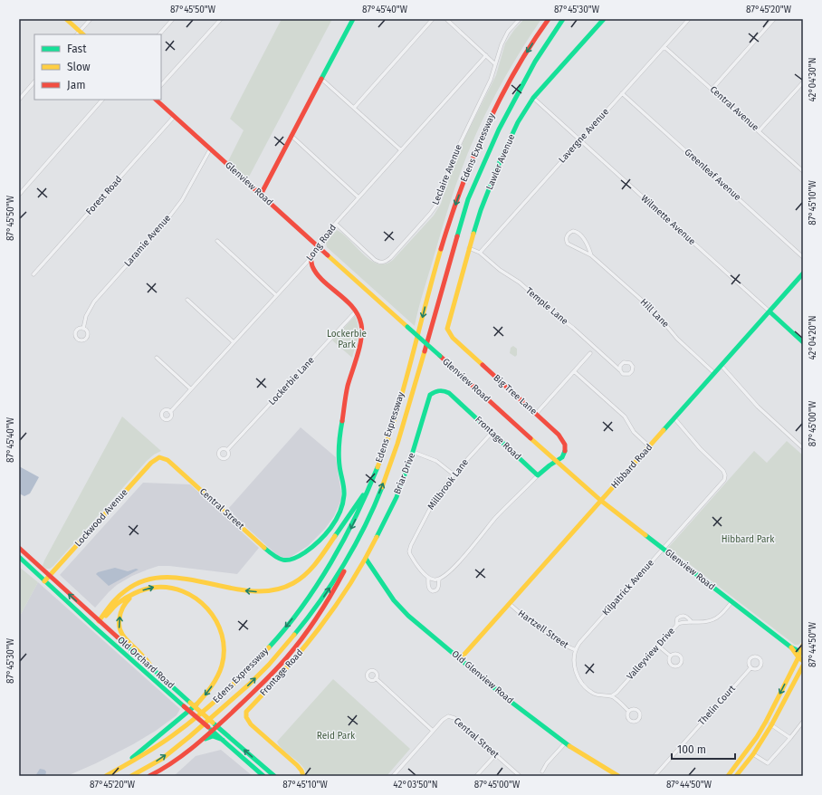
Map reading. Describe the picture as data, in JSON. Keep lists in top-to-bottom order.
{
  "streets": {
    "main road": [
      "Edens Expressway",
      "Lawler Avenue",
      "Glenview Road",
      "Wilmette Avenue",
      "Big Tree Lane",
      "Frontage Road",
      "Hibbard Road",
      "Briar Drive",
      "Central Street",
      "Lockwood Avenue",
      "Old Orchard Road",
      "Old Glenview Road"
    ],
    "street": [
      "Central Avenue",
      "Lavergne Avenue",
      "Leclaire Avenue",
      "Greenleaf Avenue",
      "Forest Road",
      "Laramie Avenue",
      "Long Road",
      "Temple Lane",
      "Hill Lane",
      "Lockerbie Lane",
      "Millbrook Lane",
      "Kilpatrick Avenue",
      "Hartzell Street",
      "Valleyview Drive",
      "Thelin Court"
    ]
  },
  "crossings": [
    ["Central Avenue", "Lavergne Avenue"],
    ["Lavergne Avenue", "Greenleaf Avenue"],
    ["Lavergne Avenue", "Wilmette Avenue"],
    ["Lavergne Avenue", "Temple Lane"],
    ["Lawler Avenue", "Wilmette Avenue"],
    ["Lawler Avenue", "Temple Lane"],
    ["Lawler Avenue", "Big Tree Lane"],
    ["Leclaire Avenue", "Long Road"],
    ["Glenview Road", "Forest Road"],
    ["Glenview Road", "Laramie Avenue"],
    ["Glenview Road", "Long Road"],
    ["Glenview Road", "Big Tree Lane"],
    ["Glenview Road", "Hibbard Road"],
    ["Glenview Road", "Kilpatrick Avenue"],
    ["Glenview Road", "Valleyview Drive"],
    ["Wilmette Avenue", "Hibbard Road"],
    ["Hill Lane", "Hibbard Road"],
    ["Lockerbie Lane", "Central Street"],
    ["Frontage Road", "Briar Drive"],
    ["Frontage Road", "Millbrook Lane"],
    ["Frontage Road", "Old Glenview Road"],
    ["Hibbard Road", "Kilpatrick Avenue"],
    ["Hibbard Road", "Hartzell Street"],
    ["Hibbard Road", "Old Glenview Road"],
    ["Briar Drive", "Old Glenview Road"],
    ["Central Street", "Lockwood Avenue"],
    ["Lockwood Avenue", "Old Orchard Road"],
    ["Kilpatrick Avenue", "Hartzell Street"],
    ["Hartzell Street", "Valleyview Drive"]
  ],
  "parks": ["Lockerbie Park", "Hibbard Park", "Reid Park"],
  "legend": ["Fast", "Slow", "Jam"],
  "scale_bar": "100 m",
  "coordinates": [
    "87°45'50\"W",
    "87°45'40\"W",
    "87°45'30\"W",
    "87°45'20\"W",
    "42°04'30\"N",
    "87°45'10\"W",
    "42°04'20\"N",
    "87°45'00\"W",
    "87°44'50\"W",
    "42°03'50\"N"
  ]
}
